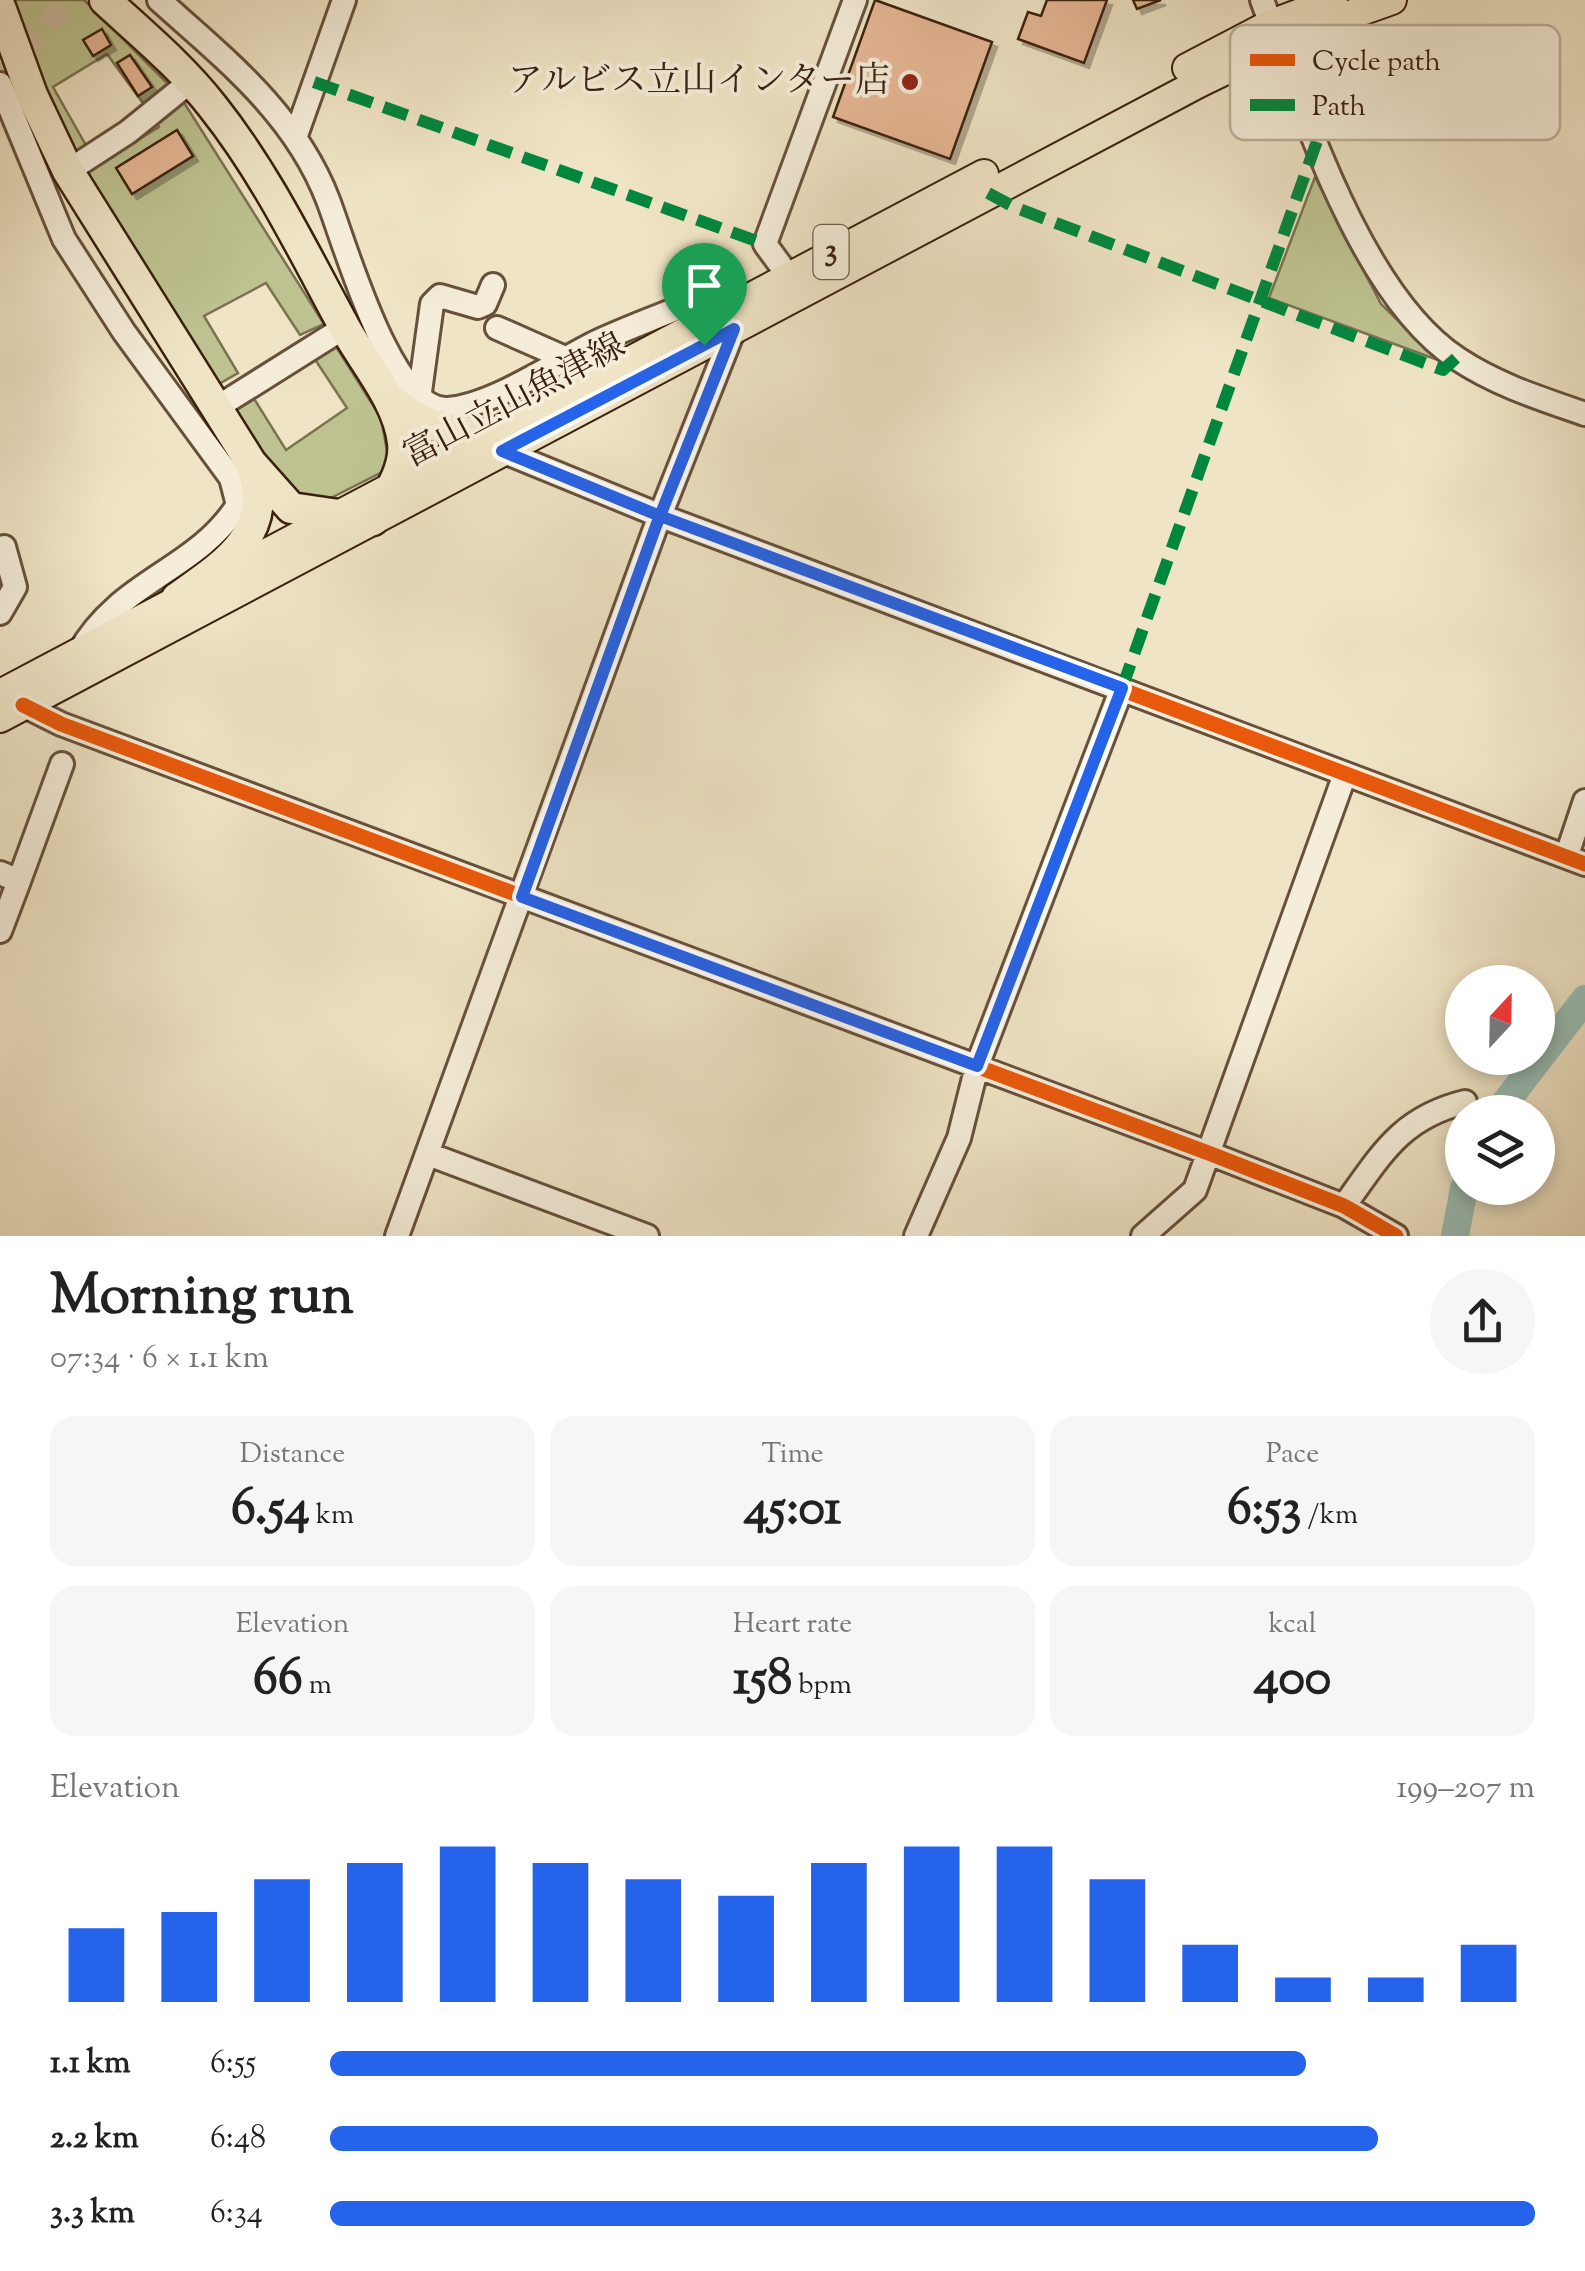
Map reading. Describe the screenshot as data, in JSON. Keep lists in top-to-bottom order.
{
  "streets": {
    "main road": ["3", "富山立山魚津線"]
  },
  "places": ["アルビス立山インター店"],
  "legend": ["Cycle path", "Path"],
  "north": "top",
  "page": {
    "heading": ["Morning run", "07:34 · 6 × 1.1 km"],
    "stats": [
      ["Distance", "6.54 km"],
      ["Time", "45:01"],
      ["Pace", "6:53 /km"],
      ["Elevation", "66 m"],
      ["Heart rate", "158 bpm"],
      ["kcal", "400"]
    ],
    "chart": ["Elevation", "199–207 m"],
    "list": [
      {
        "name": "1.1 km",
        "note": "6:55"
      },
      {
        "name": "2.2 km",
        "note": "6:48"
      },
      {
        "name": "3.3 km",
        "note": "6:34"
      }
    ]
  }
}
